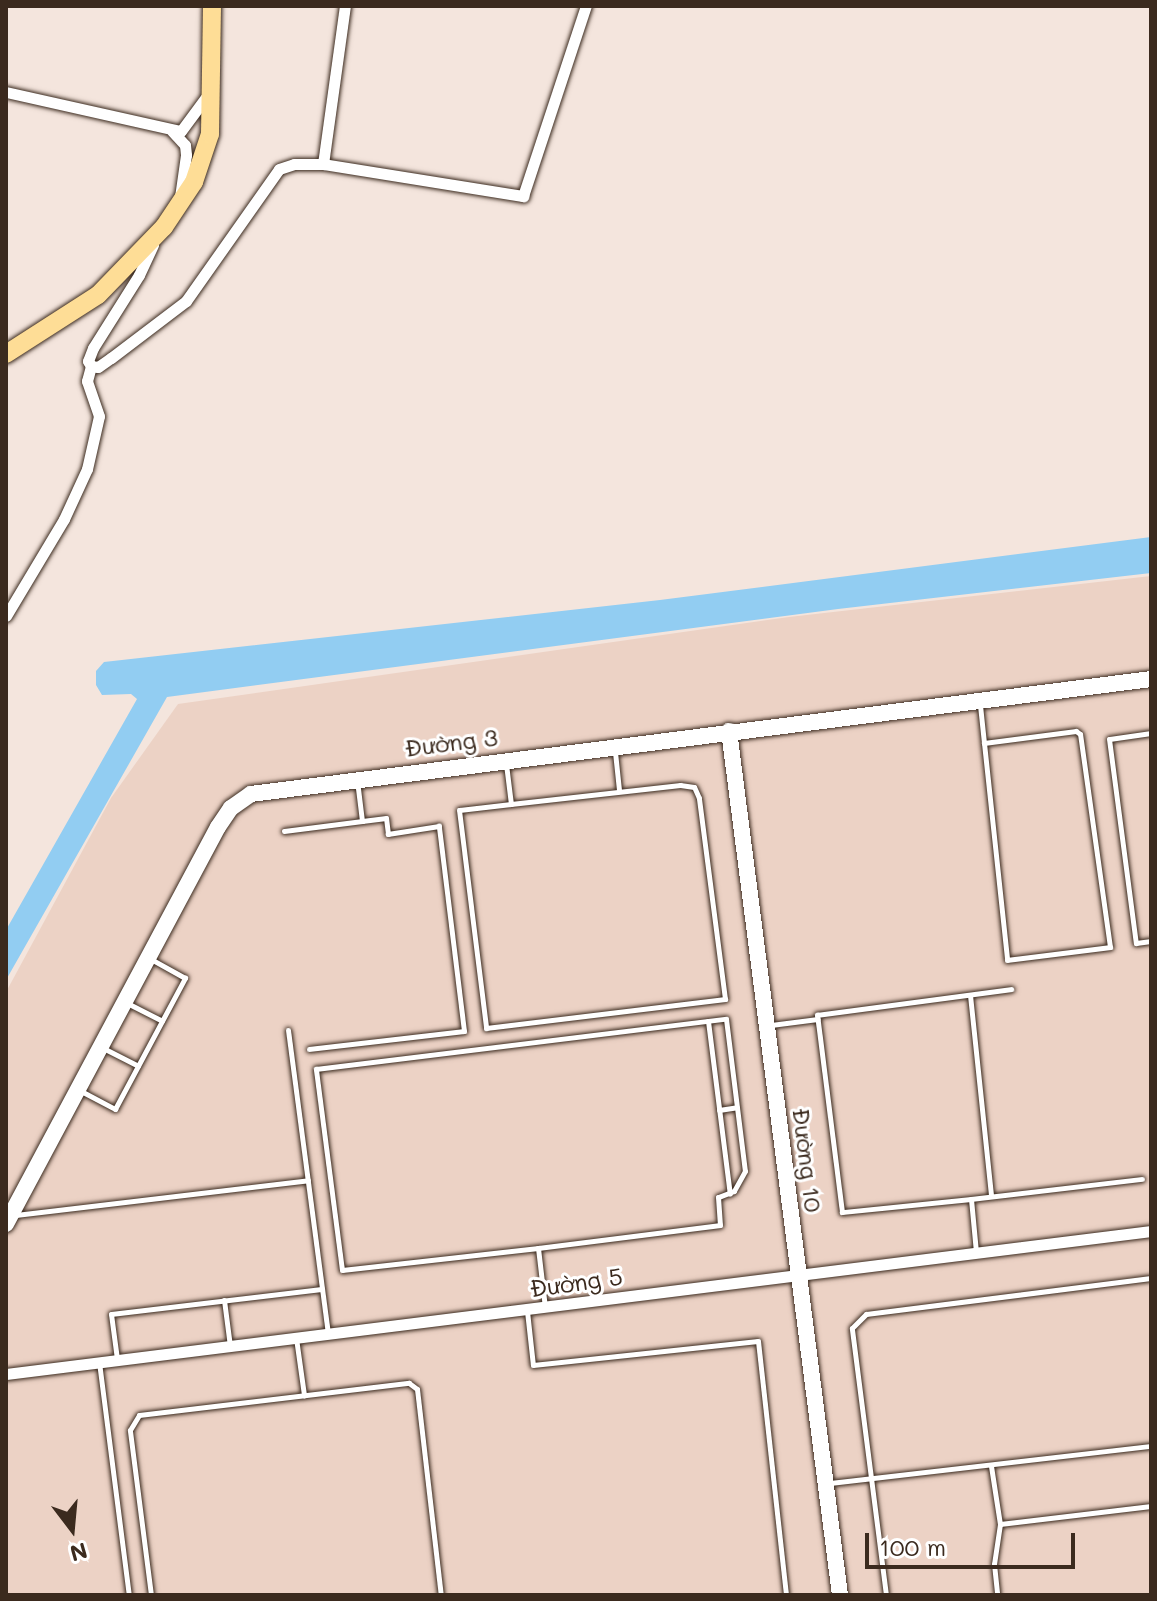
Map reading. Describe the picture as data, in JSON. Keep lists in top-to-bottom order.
{
  "streets": {
    "street": ["Đường 3", "Đường 10", "Đường 5"]
  },
  "crossings": [
    ["Đường 3", "Đường 10"],
    ["Đường 10", "Đường 5"]
  ],
  "scale_bar": "100 m",
  "north": "bottom"
}
